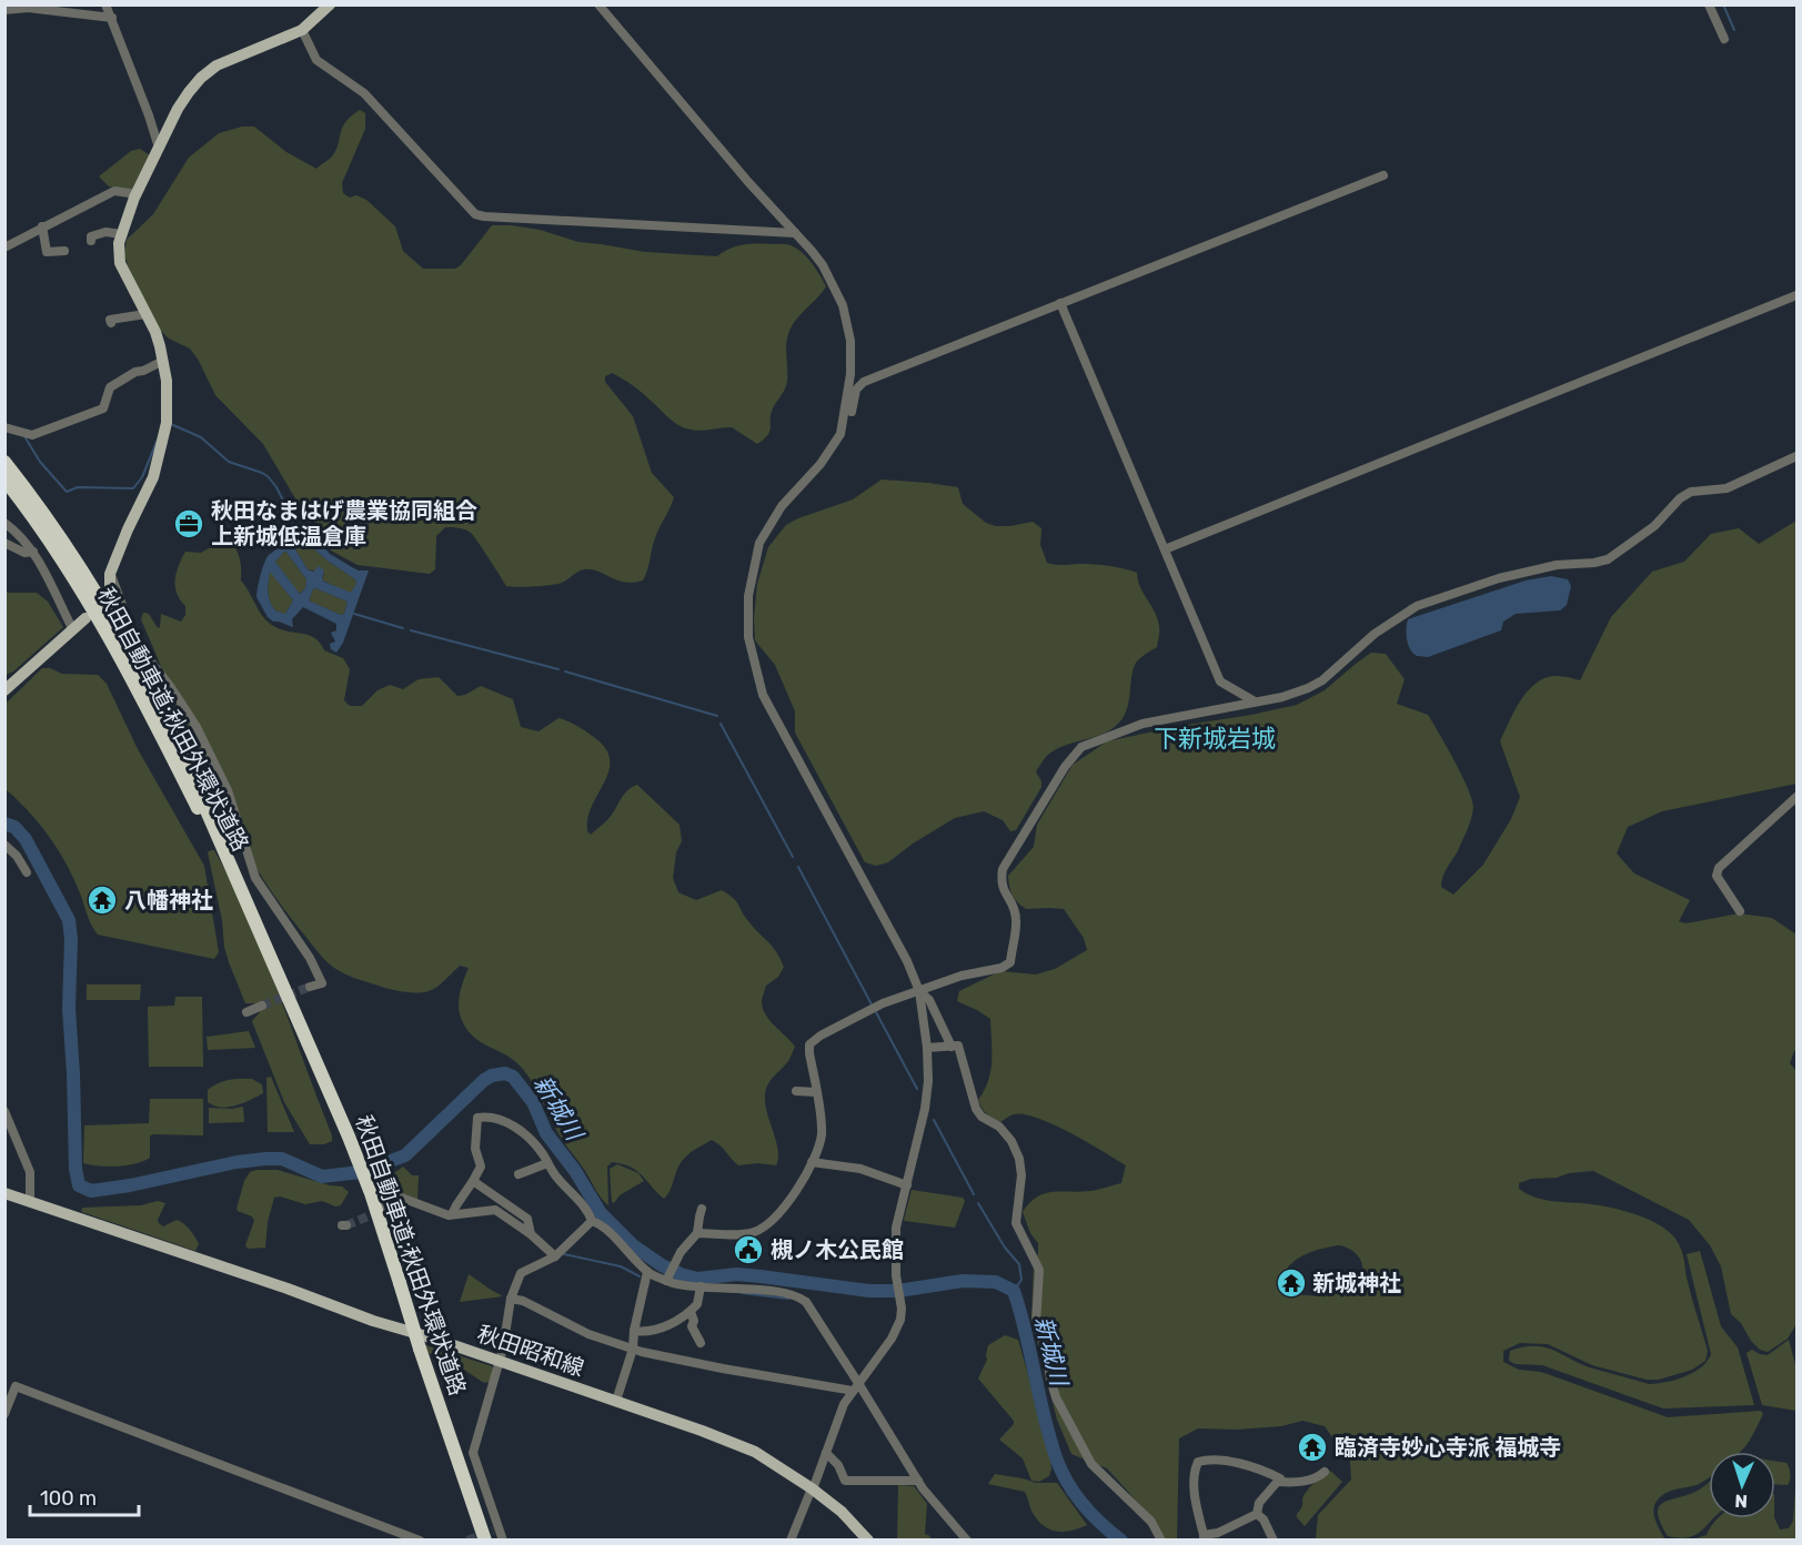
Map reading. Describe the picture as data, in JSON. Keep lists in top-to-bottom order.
{
  "streets": {
    "highway": ["秋田自動車道;秋田外環状道路"],
    "main road": ["秋田昭和線"]
  },
  "districts": ["下新城岩城"],
  "water": ["新城川"],
  "places": {
    "office": ["秋田なまはげ農業協同組合 上新城低温倉庫"],
    "temple": ["八幡神社", "新城神社", "臨済寺妙心寺派 福城寺"],
    "public building": ["槻ノ木公民館"]
  },
  "scale_bar": "100 m",
  "north": "bottom"
}
